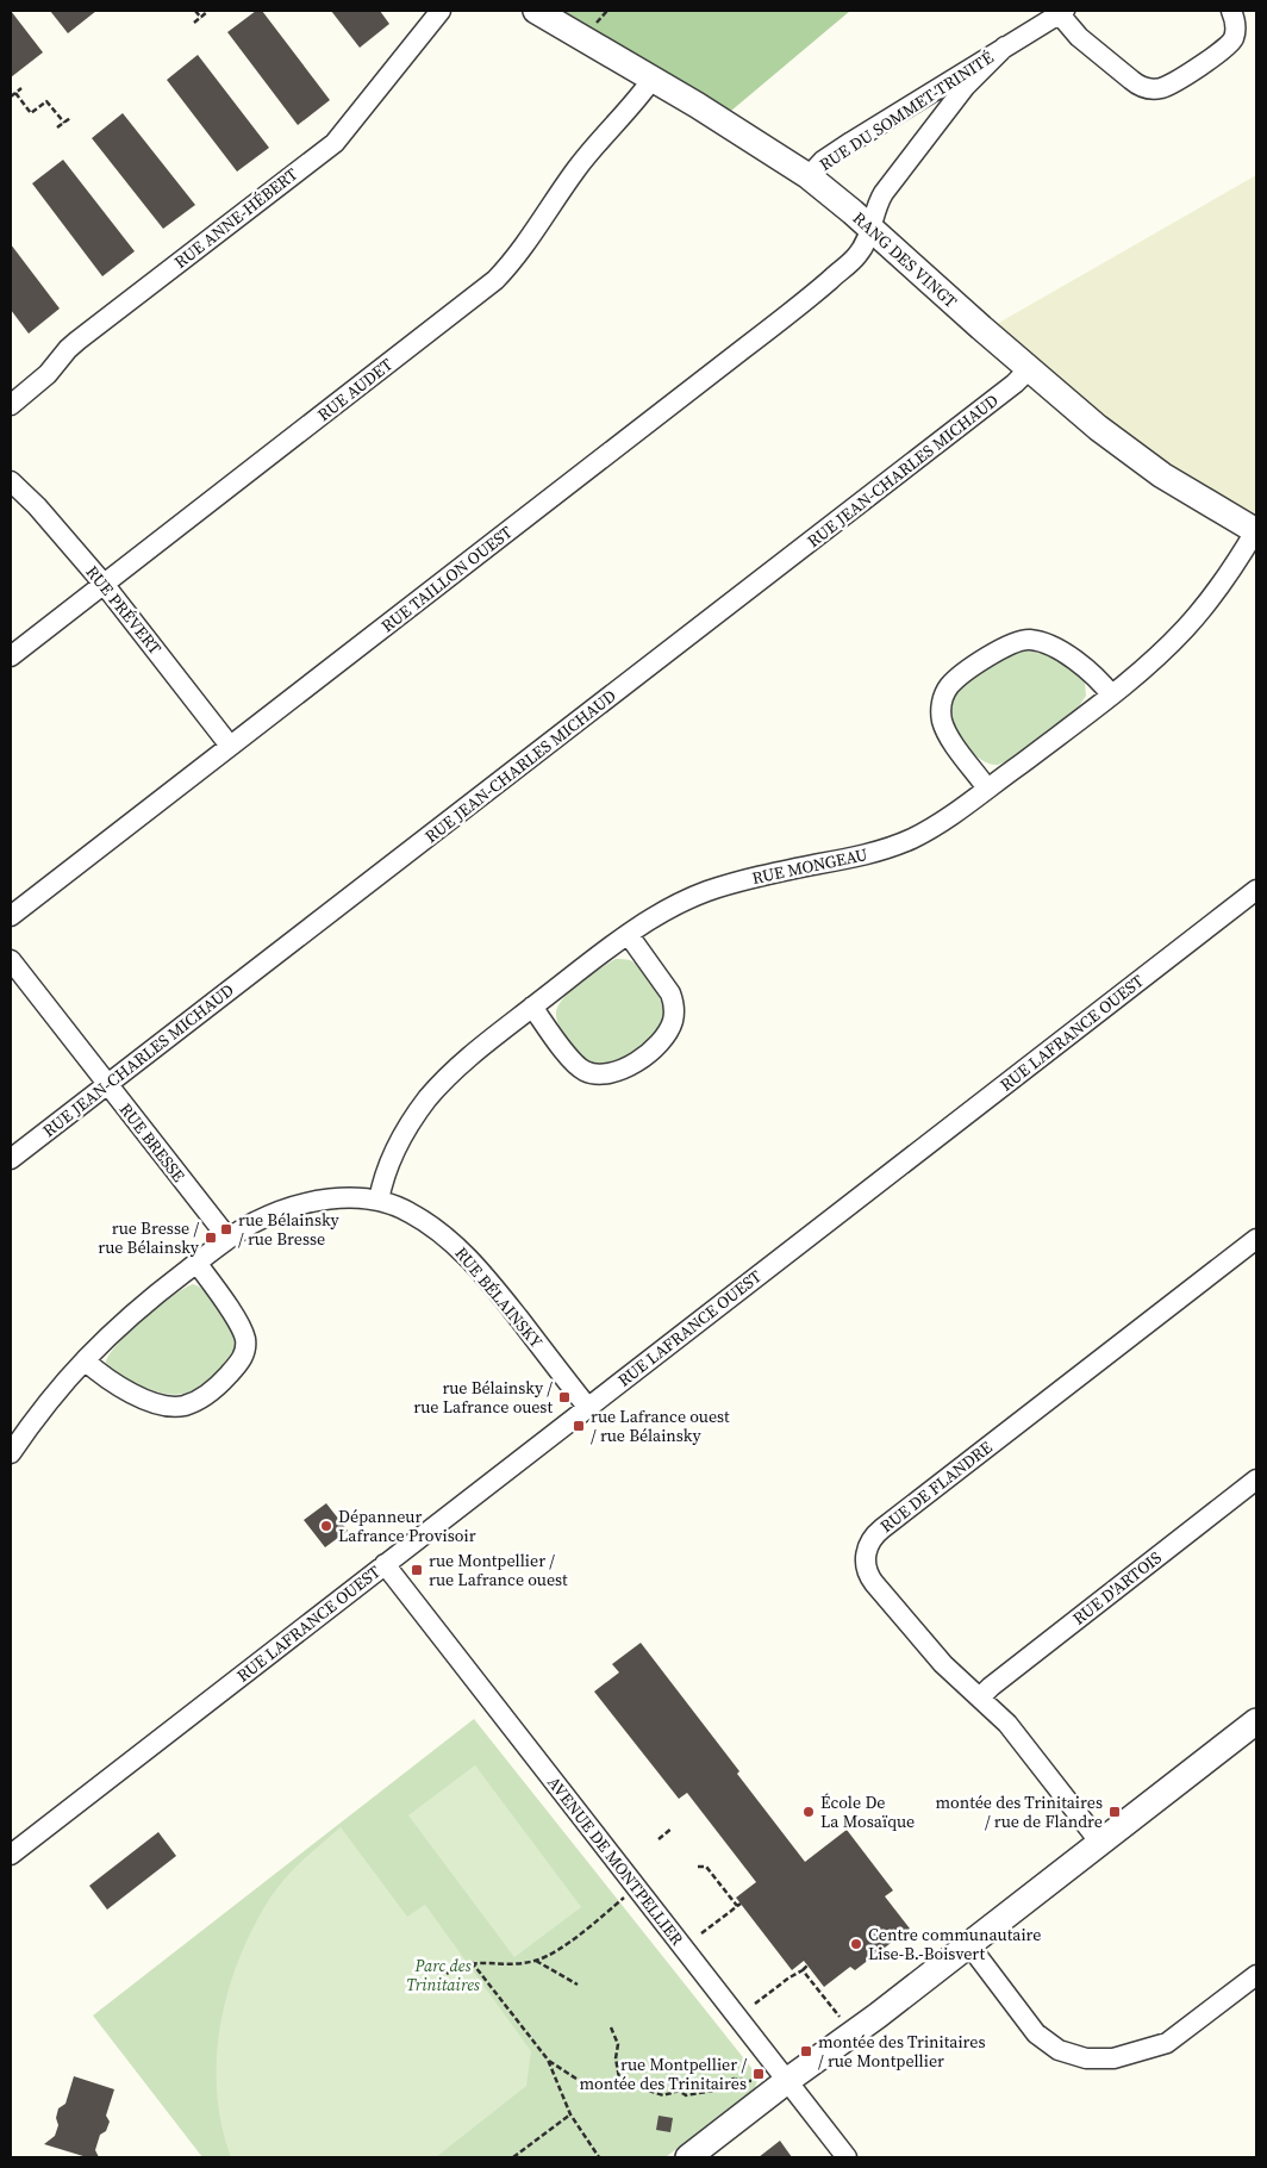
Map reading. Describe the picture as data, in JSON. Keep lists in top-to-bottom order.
{
  "streets": {
    "street": [
      "RUE DU SOMMET-TRINITÉ",
      "RUE ANNE-HÉBERT",
      "RANG DES VINGT",
      "RUE AUDET",
      "RUE JEAN-CHARLES MICHAUD",
      "RUE TAILLON OUEST",
      "RUE PRÉVERT",
      "RUE MONGEAU",
      "RUE LAFRANCE OUEST",
      "RUE BRESSE",
      "RUE BÉLAINSKY",
      "RUE DE FLANDRE",
      "RUE D'ARTOIS",
      "AVENUE DE MONTPELLIER"
    ]
  },
  "crossings": [
    ["RUE DU SOMMET-TRINITÉ", "RANG DES VINGT"],
    ["RUE DU SOMMET-TRINITÉ", "RUE TAILLON OUEST"],
    ["RANG DES VINGT", "RUE AUDET"],
    ["RANG DES VINGT", "RUE JEAN-CHARLES MICHAUD"],
    ["RANG DES VINGT", "RUE TAILLON OUEST"],
    ["RANG DES VINGT", "RUE MONGEAU"],
    ["RUE AUDET", "RUE PRÉVERT"],
    ["RUE JEAN-CHARLES MICHAUD", "RUE BRESSE"],
    ["RUE TAILLON OUEST", "RUE PRÉVERT"],
    ["RUE MONGEAU", "RUE BÉLAINSKY"],
    ["RUE LAFRANCE OUEST", "RUE BÉLAINSKY"],
    ["RUE LAFRANCE OUEST", "AVENUE DE MONTPELLIER"],
    ["RUE BRESSE", "RUE BÉLAINSKY"],
    ["RUE DE FLANDRE", "RUE D'ARTOIS"]
  ],
  "parks": ["Parc des Trinitaires"],
  "places": {
    "transit": [
      "rue Bélainsky / rue Bresse",
      "rue Bresse / rue Bélainsky",
      "rue Bélainsky / rue Lafrance ouest",
      "rue Lafrance ouest / rue Bélainsky",
      "rue Montpellier / rue Lafrance ouest",
      "montée des Trinitaires / rue de Flandre",
      "montée des Trinitaires / rue Montpellier",
      "rue Montpellier / montée des Trinitaires"
    ],
    "other": ["Dépanneur Lafrance Provisoir", "École De La Mosaïque", "Centre communautaire Lise-B.-Boisvert"]
  }
}
